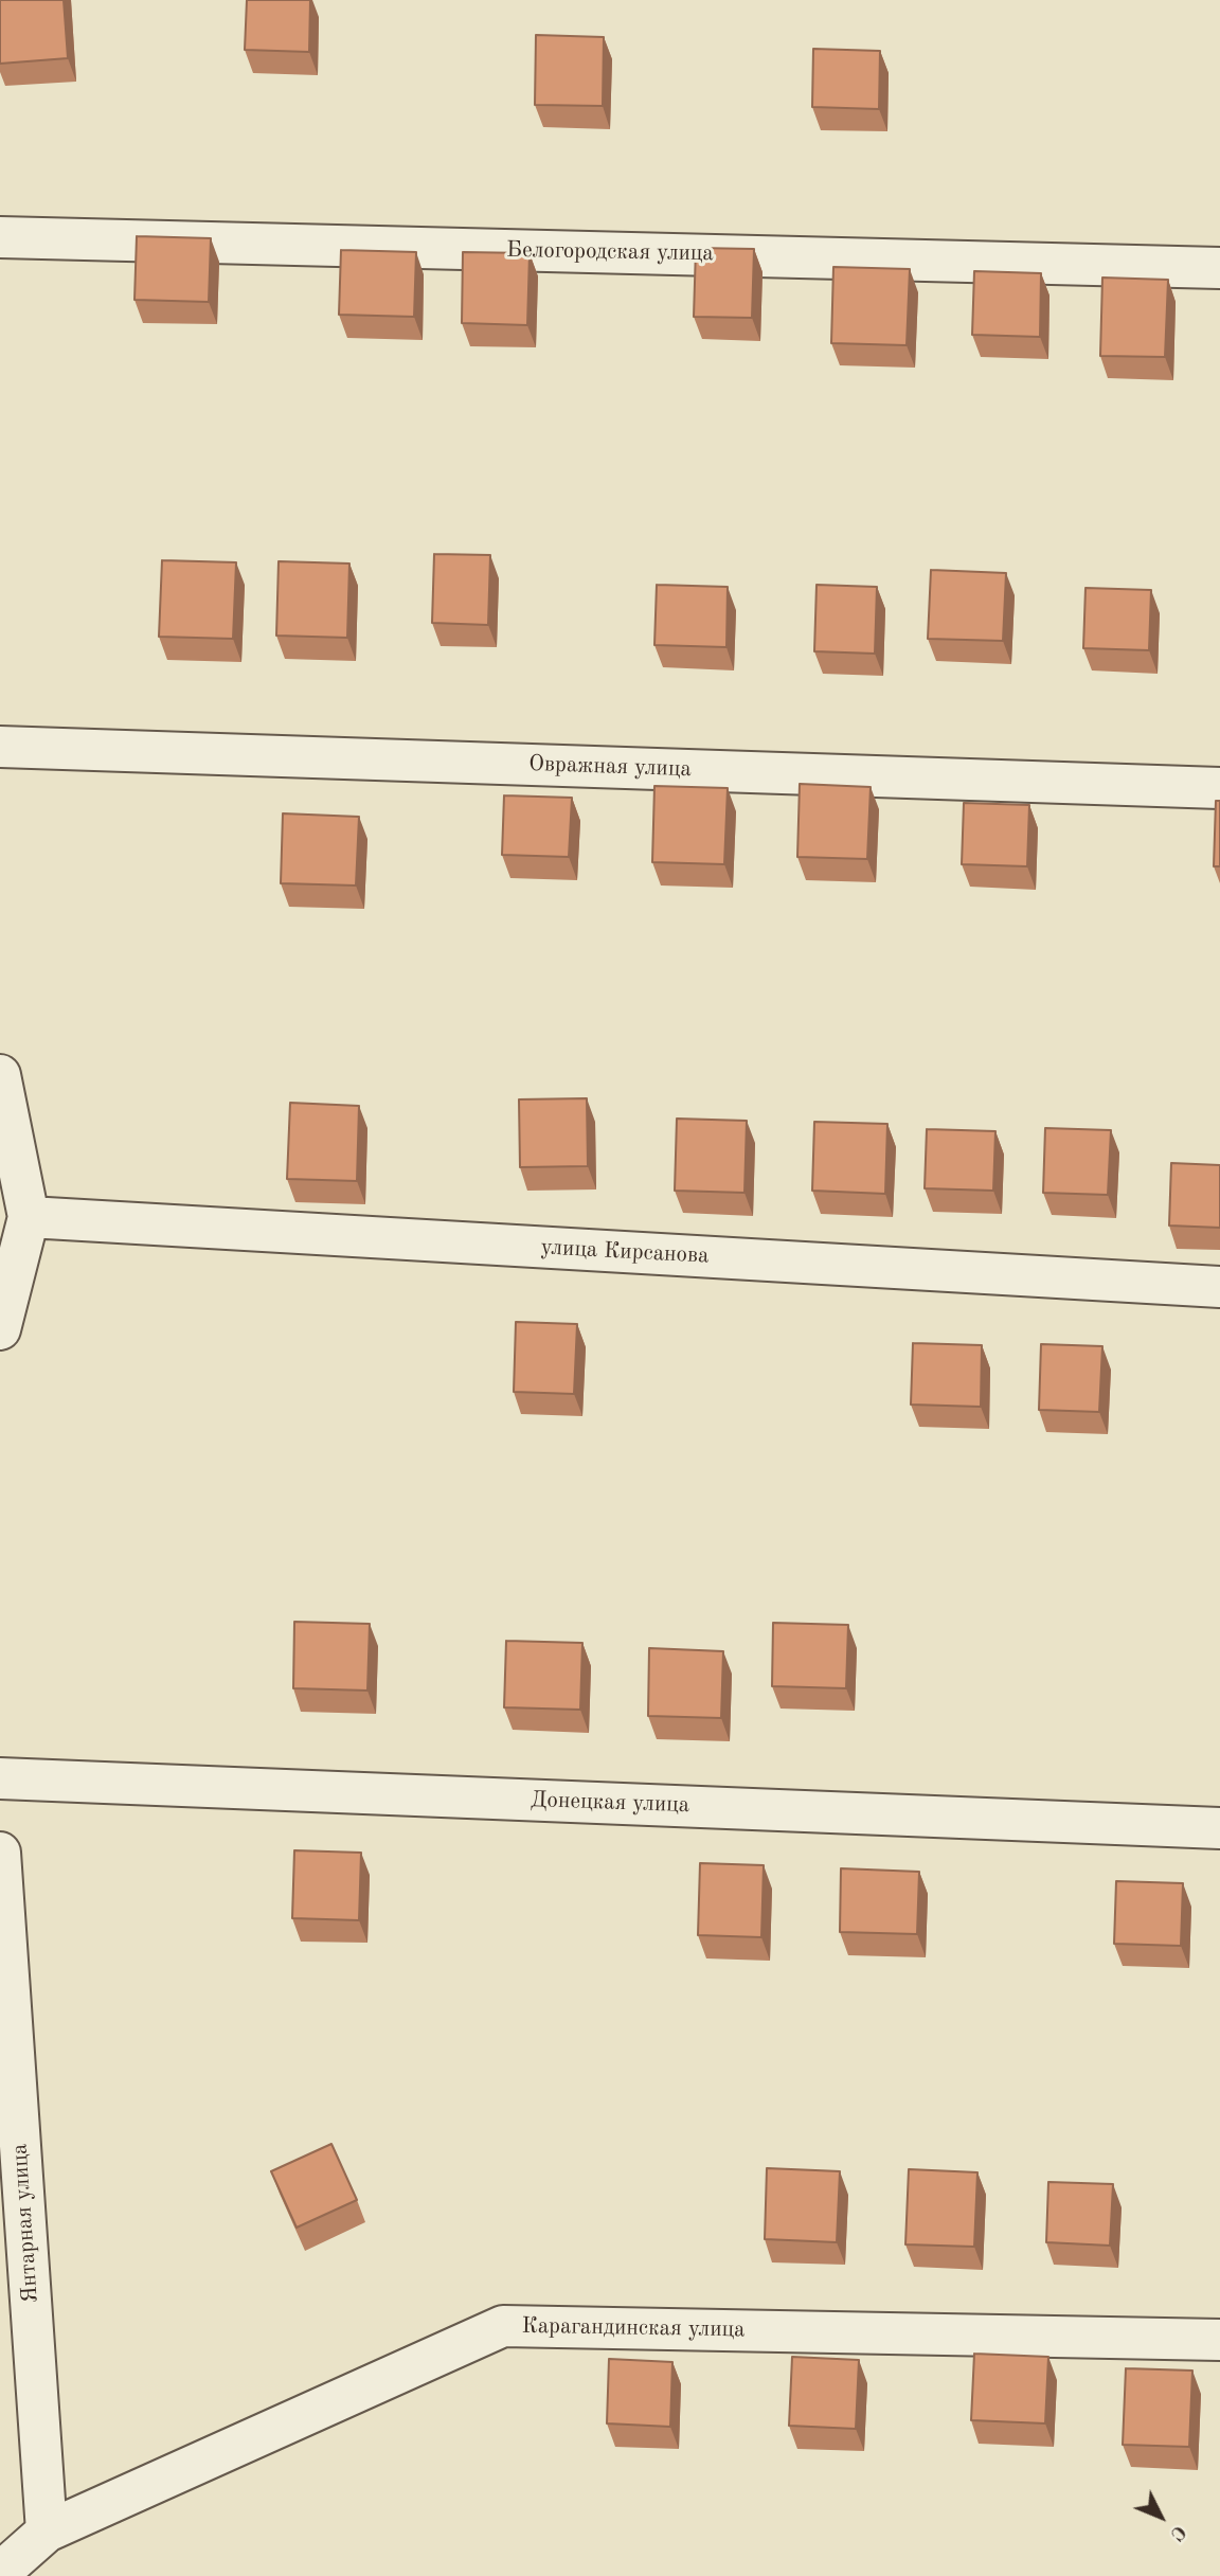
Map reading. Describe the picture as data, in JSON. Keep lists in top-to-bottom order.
{
  "streets": {
    "street": [
      "Белогородская улица",
      "Овражная улица",
      "улица Кирсанова",
      "Донецкая улица",
      "Янтарная улица",
      "Карагандинская улица"
    ]
  },
  "crossings": [
    ["Янтарная улица", "Карагандинская улица"]
  ],
  "north": "bottom right"
}
